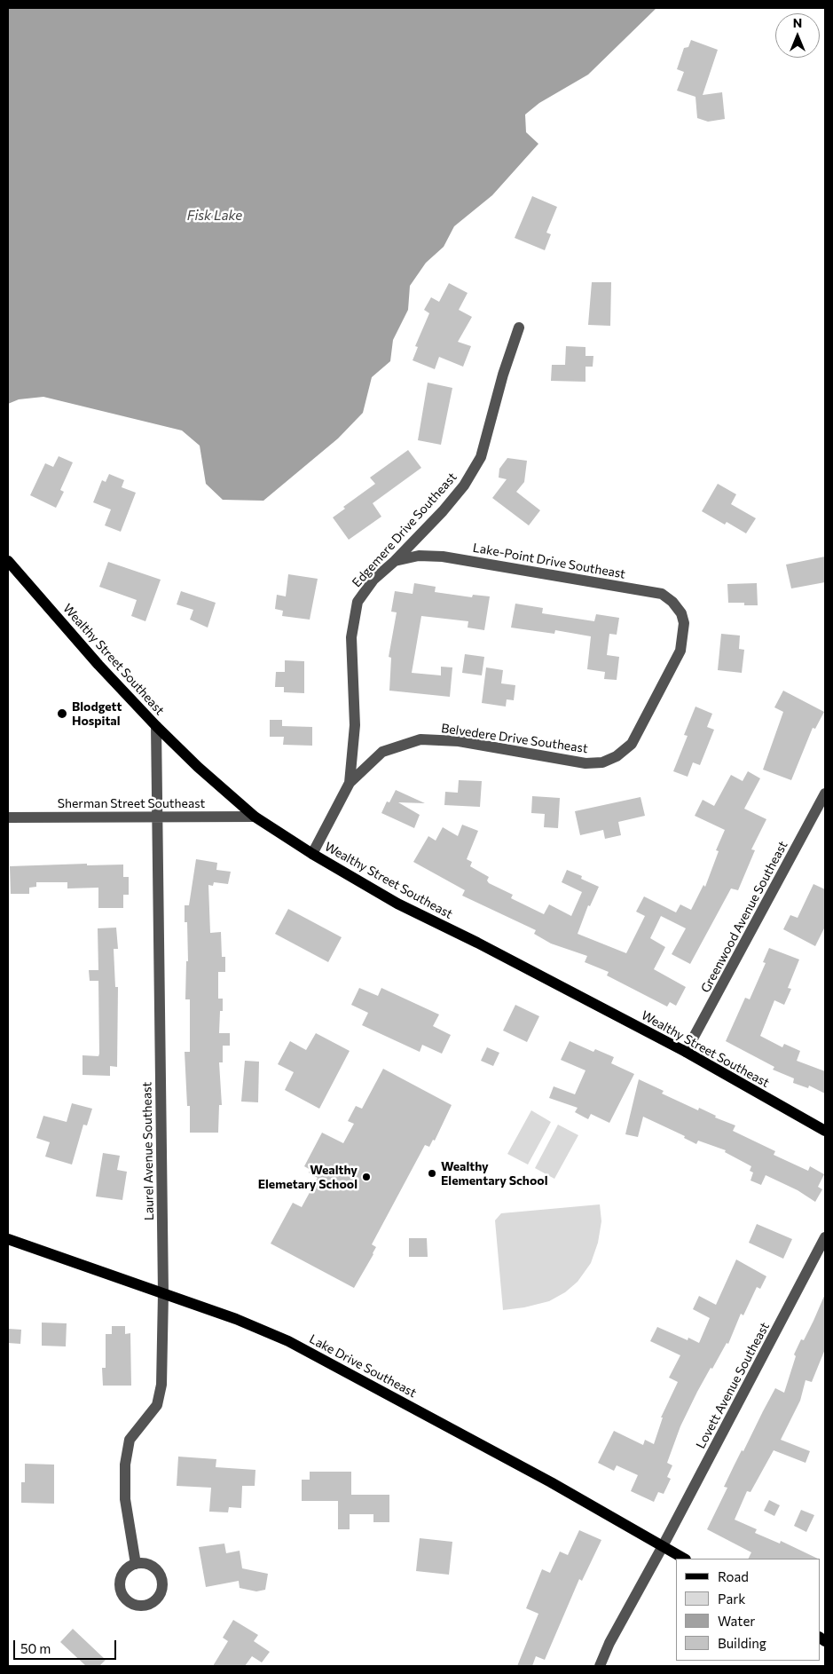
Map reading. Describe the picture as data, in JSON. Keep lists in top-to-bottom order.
{
  "streets": {
    "main road": ["Wealthy Street Southeast", "Lake Drive Southeast"],
    "street": [
      "Edgemere Drive Southeast",
      "Lake-Point Drive Southeast",
      "Belvedere Drive Southeast",
      "Sherman Street Southeast",
      "Greenwood Avenue Southeast",
      "Laurel Avenue Southeast",
      "Lovett Avenue Southeast"
    ]
  },
  "crossings": [
    ["Edgemere Drive Southeast", "Lake-Point Drive Southeast"],
    ["Edgemere Drive Southeast", "Belvedere Drive Southeast"],
    ["Lake-Point Drive Southeast", "Belvedere Drive Southeast"],
    ["Wealthy Street Southeast", "Sherman Street Southeast"],
    ["Wealthy Street Southeast", "Greenwood Avenue Southeast"],
    ["Wealthy Street Southeast", "Laurel Avenue Southeast"],
    ["Sherman Street Southeast", "Laurel Avenue Southeast"],
    ["Laurel Avenue Southeast", "Lake Drive Southeast"],
    ["Lake Drive Southeast", "Lovett Avenue Southeast"]
  ],
  "water": ["Fisk Lake"],
  "places": ["Blodgett Hospital", "Wealthy Elementary School", "Wealthy Elemetary School"],
  "legend": [
    "Road",
    "Park",
    "Water",
    "Building"
  ],
  "scale_bar": "50 m",
  "north": "top"
}
